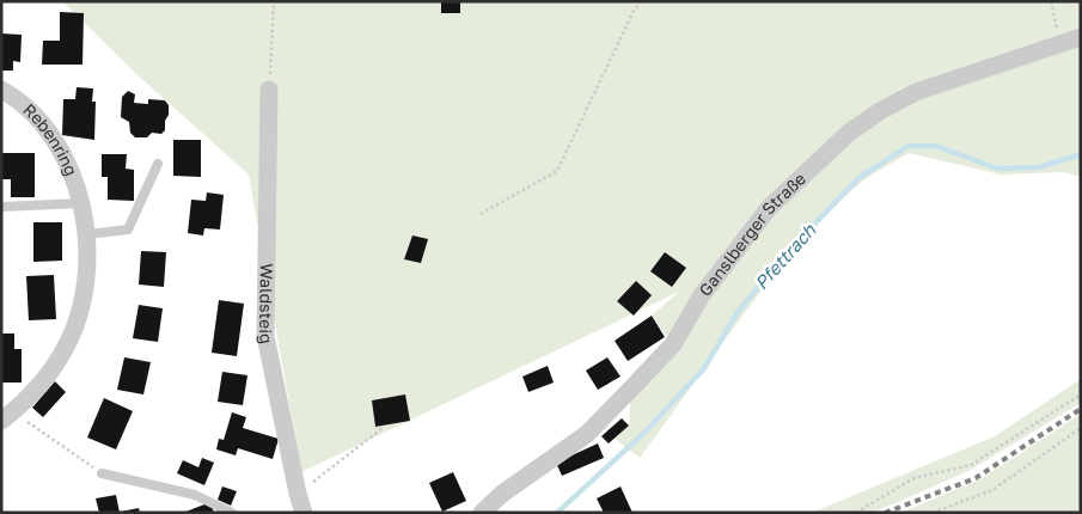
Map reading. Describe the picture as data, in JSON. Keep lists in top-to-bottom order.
{
  "streets": {
    "street": ["Rebenring", "Ganslberger Straße", "Waldsteig"]
  },
  "water": ["Pfettrach"]
}
